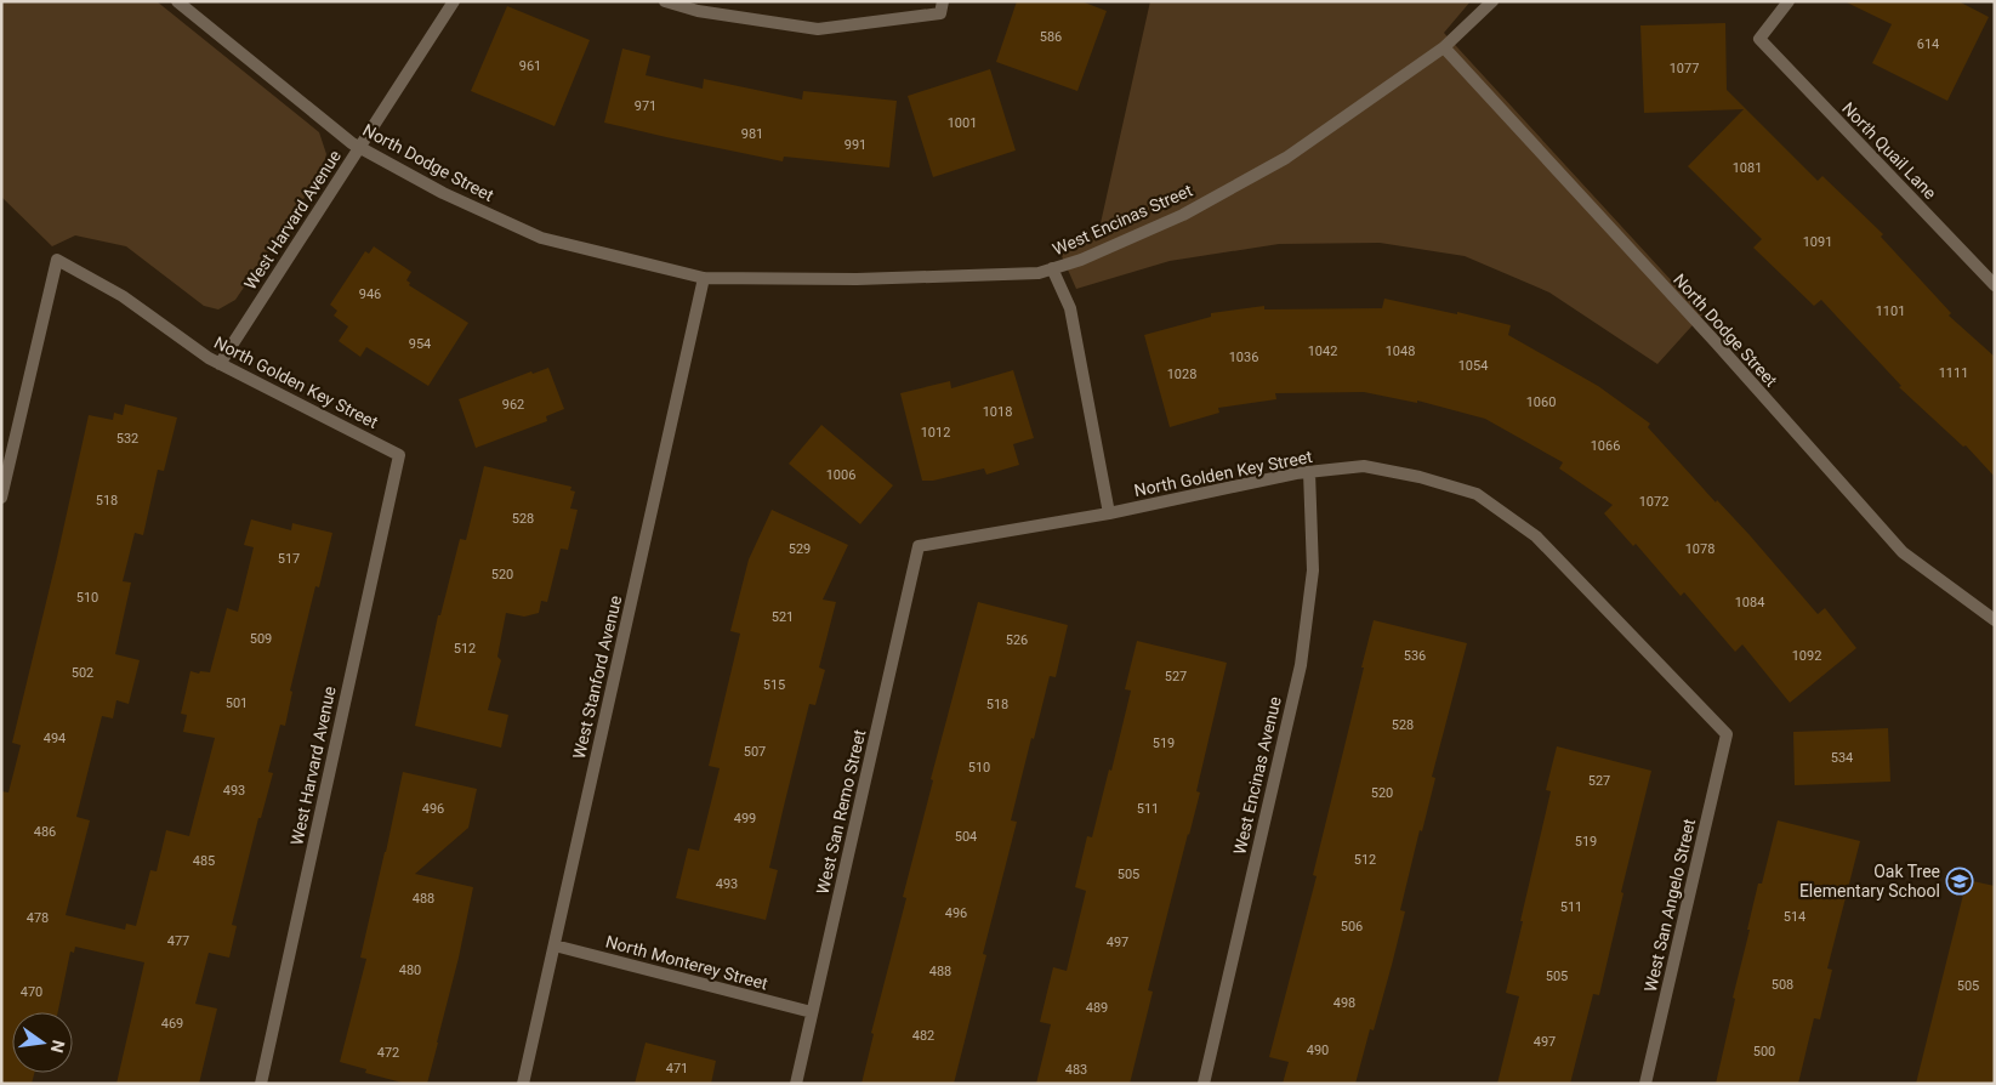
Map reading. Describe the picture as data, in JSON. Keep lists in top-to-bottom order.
{
  "streets": {
    "street": [
      "North Quail Lane",
      "North Dodge Street",
      "West Harvard Avenue",
      "West Encinas Street",
      "North Golden Key Street",
      "West Stanford Avenue",
      "West Encinas Avenue",
      "West San Remo Street",
      "West San Angelo Street",
      "North Monterey Street"
    ]
  },
  "crossings": [
    ["North Dodge Street", "West Harvard Avenue"],
    ["North Dodge Street", "West Encinas Street"],
    ["North Dodge Street", "West Stanford Avenue"],
    ["West Harvard Avenue", "North Golden Key Street"],
    ["West Encinas Street", "West Stanford Avenue"],
    ["North Golden Key Street", "West Encinas Avenue"],
    ["North Golden Key Street", "West San Remo Street"],
    ["North Golden Key Street", "West San Angelo Street"],
    ["West Stanford Avenue", "North Monterey Street"],
    ["West San Remo Street", "North Monterey Street"]
  ],
  "places": {
    "school or university": ["Oak Tree Elementary School"]
  },
  "house_numbers": [
    "586",
    "614",
    "961",
    "1077",
    "971",
    "1001",
    "981",
    "991",
    "1081",
    "1091",
    "946",
    "1101",
    "954",
    "1042",
    "1048",
    "1036",
    "1054",
    "1111",
    "1028",
    "1060",
    "962",
    "1018",
    "1012",
    "532",
    "1066",
    "1006",
    "518",
    "1072",
    "528",
    "529",
    "1078",
    "517",
    "520",
    "510",
    "1084",
    "521",
    "509",
    "526",
    "512",
    "536",
    "1092",
    "502",
    "527",
    "515",
    "501",
    "518",
    "528",
    "494",
    "519",
    "507",
    "534",
    "510",
    "527",
    "493",
    "520",
    "496",
    "511",
    "499",
    "486",
    "504",
    "519",
    "512",
    "485",
    "505",
    "493",
    "488",
    "511",
    "496",
    "514",
    "478",
    "506",
    "477",
    "497",
    "480",
    "488",
    "505",
    "508",
    "505",
    "470",
    "498",
    "489",
    "469",
    "482",
    "497",
    "490",
    "500",
    "472",
    "471",
    "483"
  ],
  "north": "right"
}
